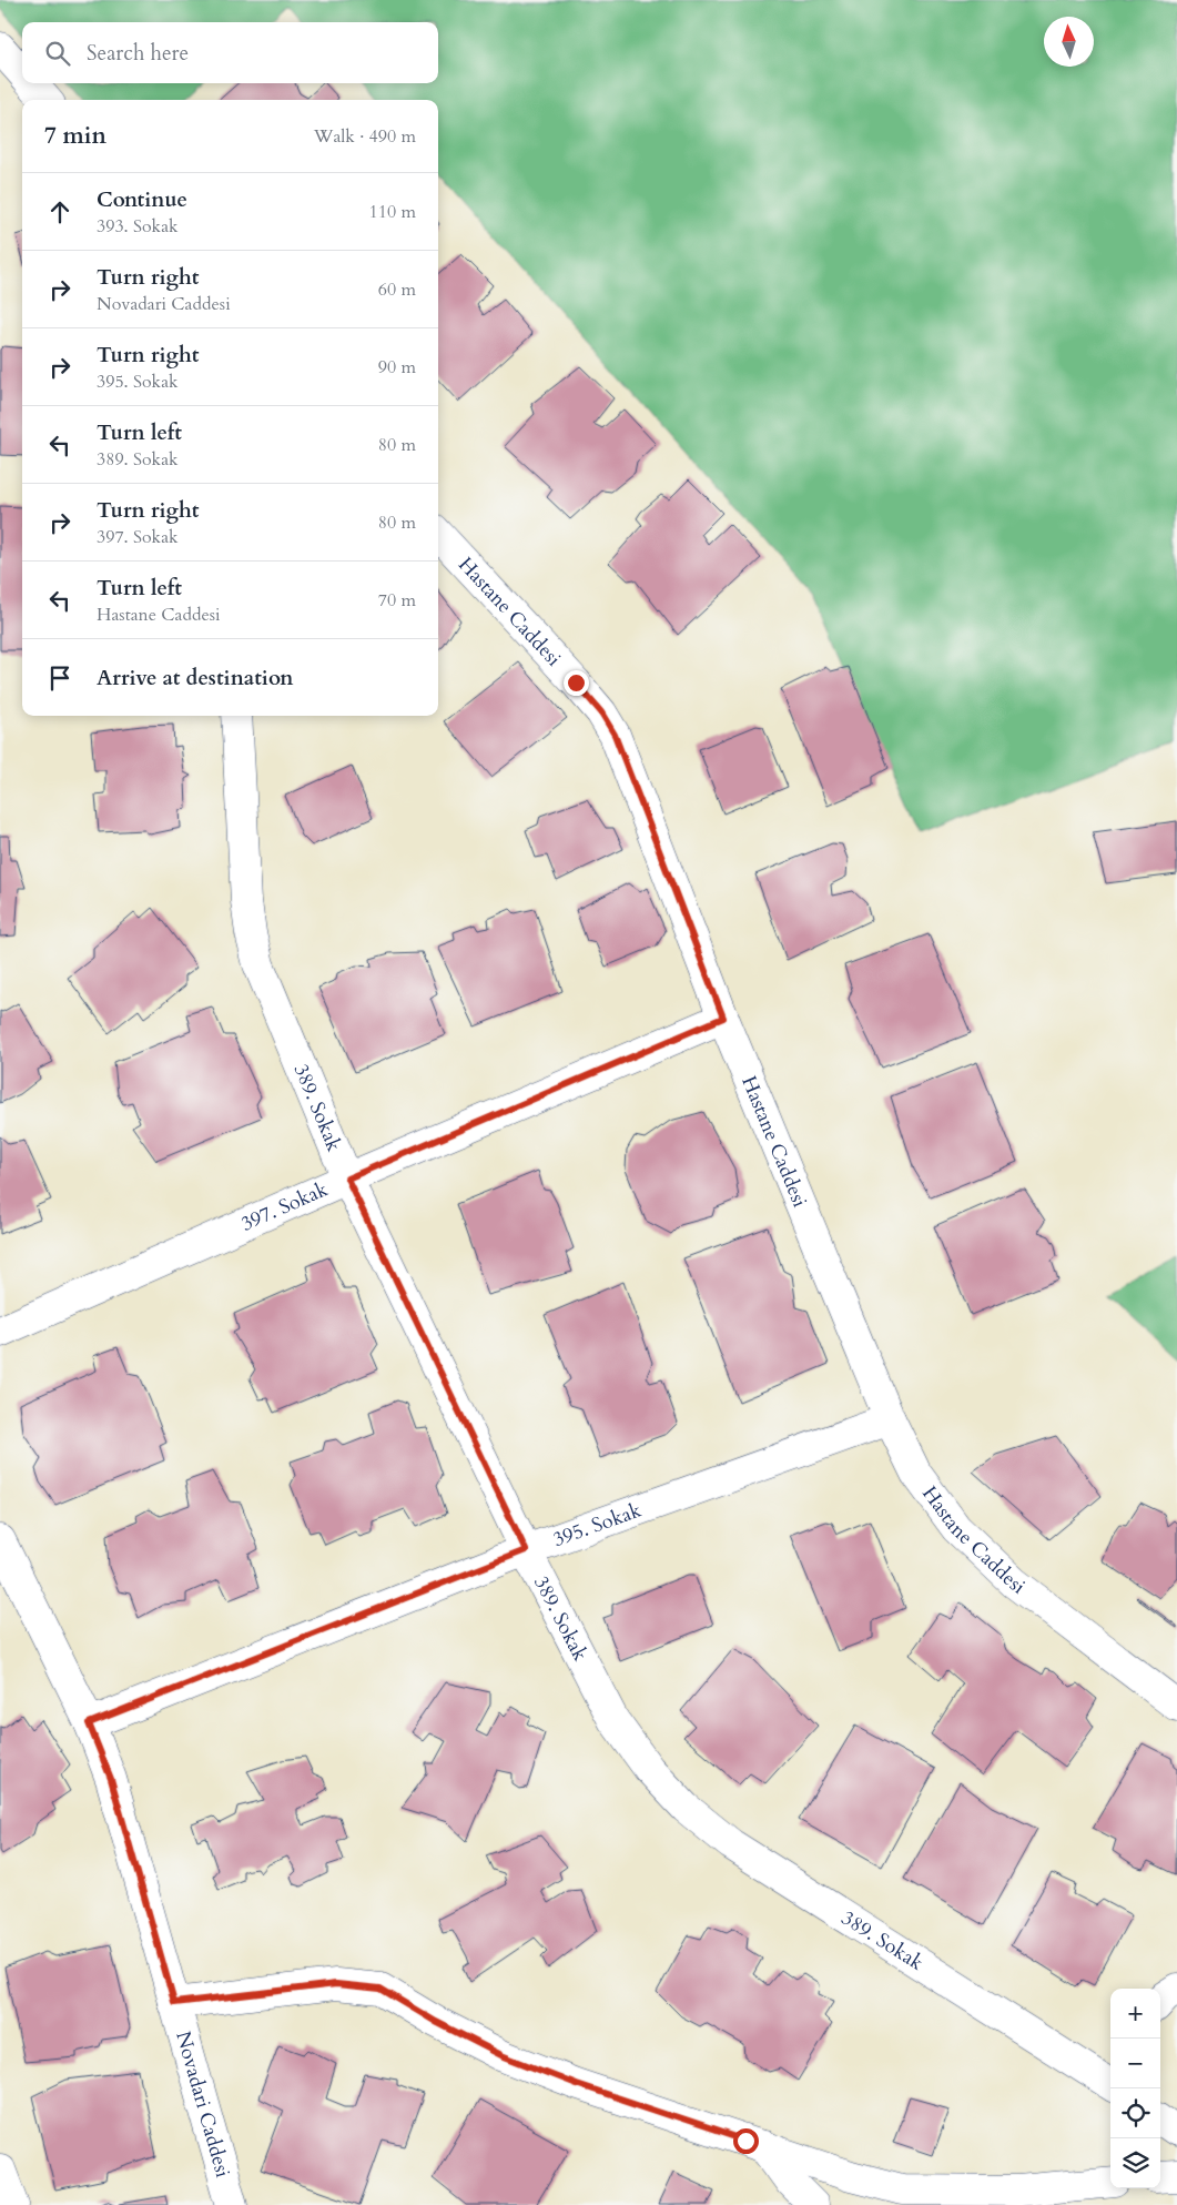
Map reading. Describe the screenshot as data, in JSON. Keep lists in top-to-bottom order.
{
  "streets": {
    "street": [
      "Hastane Caddesi",
      "389. Sokak",
      "397. Sokak",
      "395. Sokak",
      "Novadari Caddesi"
    ]
  },
  "crossings": [
    ["Hastane Caddesi", "397. Sokak"],
    ["Hastane Caddesi", "395. Sokak"],
    ["389. Sokak", "397. Sokak"],
    ["389. Sokak", "395. Sokak"],
    ["395. Sokak", "Novadari Caddesi"]
  ],
  "north": "top",
  "page": {
    "search": "Search here",
    "heading": ["7 min", "Walk · 490 m"],
    "list": [
      ["Continue", "393. Sokak", "110 m"],
      ["Turn right", "Novadari Caddesi", "60 m"],
      ["Turn right", "395. Sokak", "90 m"],
      ["Turn left", "389. Sokak", "80 m"],
      ["Turn right", "397. Sokak", "80 m"],
      ["Turn left", "Hastane Caddesi", "70 m"],
      "Arrive at destination"
    ],
    "map_buttons": ["+", "−"]
  }
}
